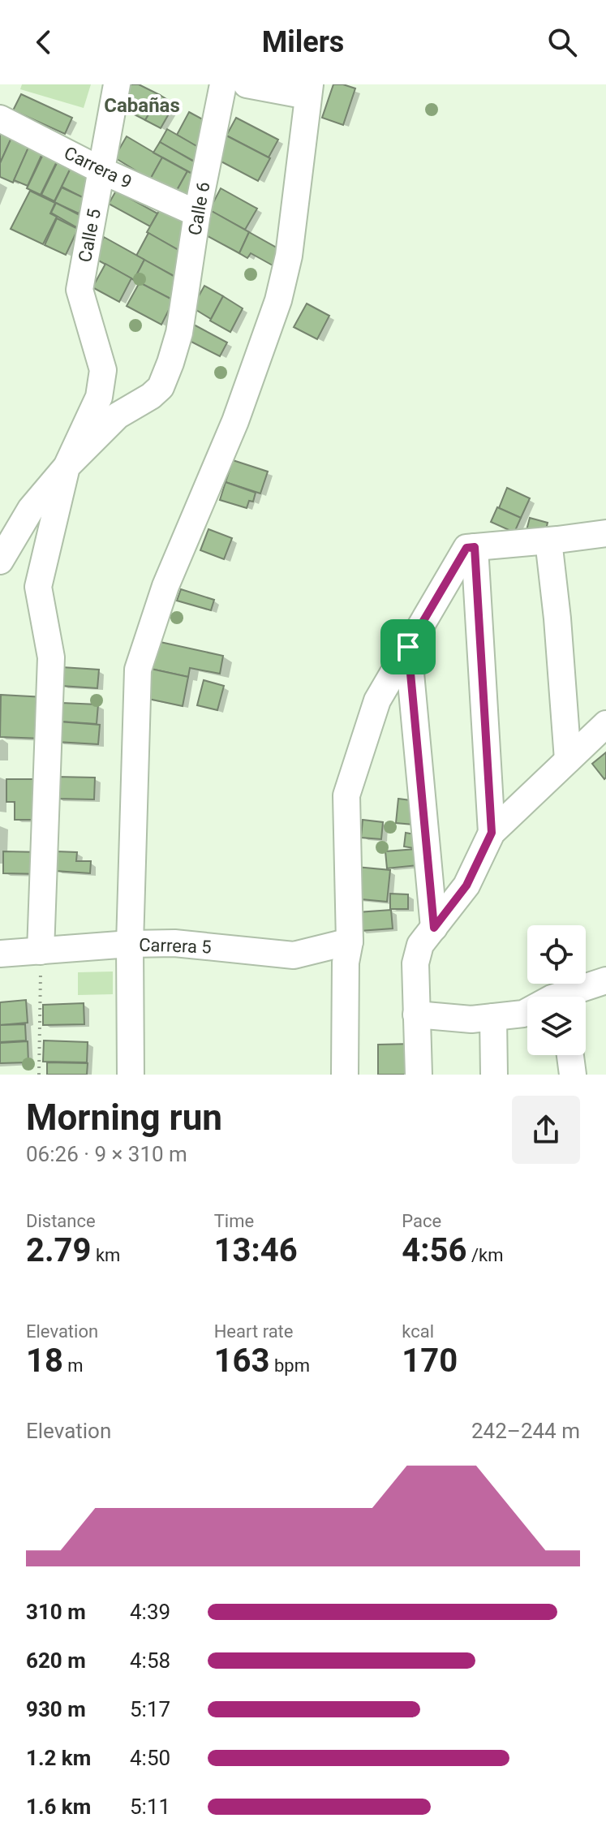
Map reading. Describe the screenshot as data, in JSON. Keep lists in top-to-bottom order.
{
  "streets": {
    "street": [
      "Carrera 9",
      "Calle 6",
      "Calle 5",
      "Carrera 5"
    ]
  },
  "crossings": [
    ["Carrera 9", "Calle 6"],
    ["Carrera 9", "Calle 5"],
    ["Calle 6", "Calle 5"]
  ],
  "districts": ["Cabañas"],
  "page": {
    "header": "Milers",
    "heading": ["Morning run", "06:26 · 9 × 310 m"],
    "stats": [
      ["Distance", "2.79 km"],
      ["Time", "13:46"],
      ["Pace", "4:56 /km"],
      ["Elevation", "18 m"],
      ["Heart rate", "163 bpm"],
      ["kcal", "170"]
    ],
    "chart": ["Elevation", "242–244 m"],
    "list": [
      {
        "name": "310 m",
        "note": "4:39"
      },
      {
        "name": "620 m",
        "note": "4:58"
      },
      {
        "name": "930 m",
        "note": "5:17"
      },
      {
        "name": "1.2 km",
        "note": "4:50"
      },
      {
        "name": "1.6 km",
        "note": "5:11"
      }
    ]
  }
}
